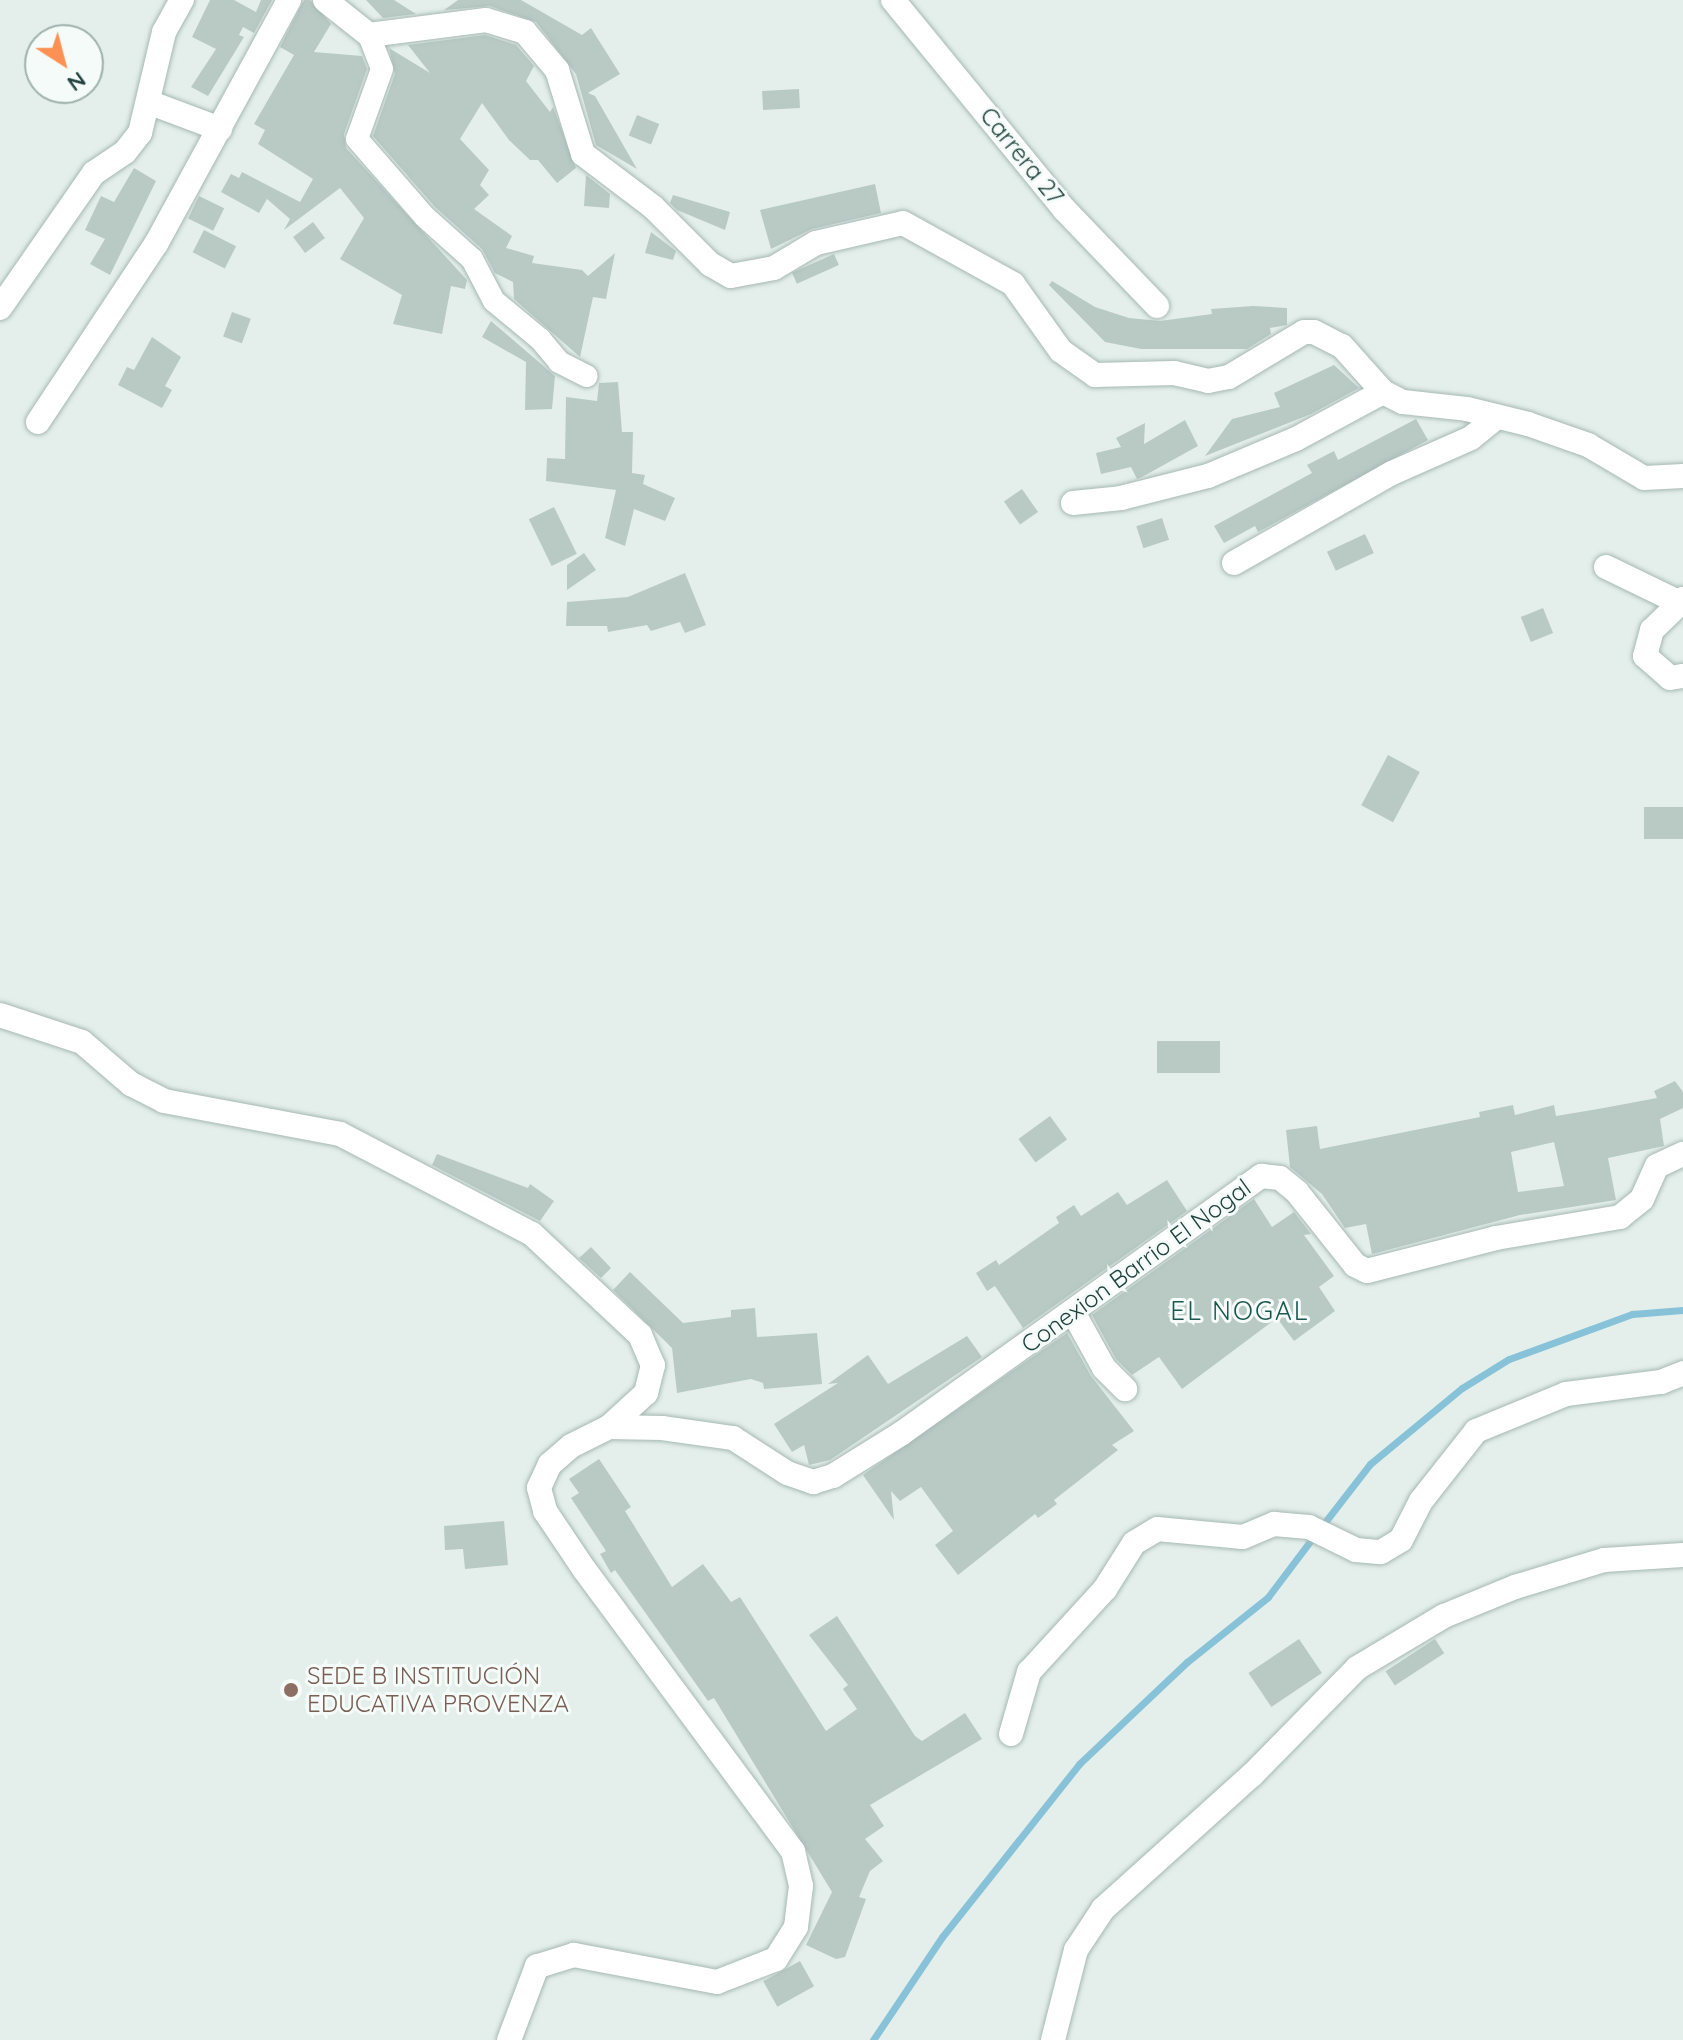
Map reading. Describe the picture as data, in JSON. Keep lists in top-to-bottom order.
{
  "streets": {
    "street": ["Carrera 27", "Conexion Barrio El Nogal"]
  },
  "districts": ["EL NOGAL"],
  "places": ["SEDE B INSTITUCIÓN EDUCATIVA PROVENZA"],
  "north": "bottom right"
}
